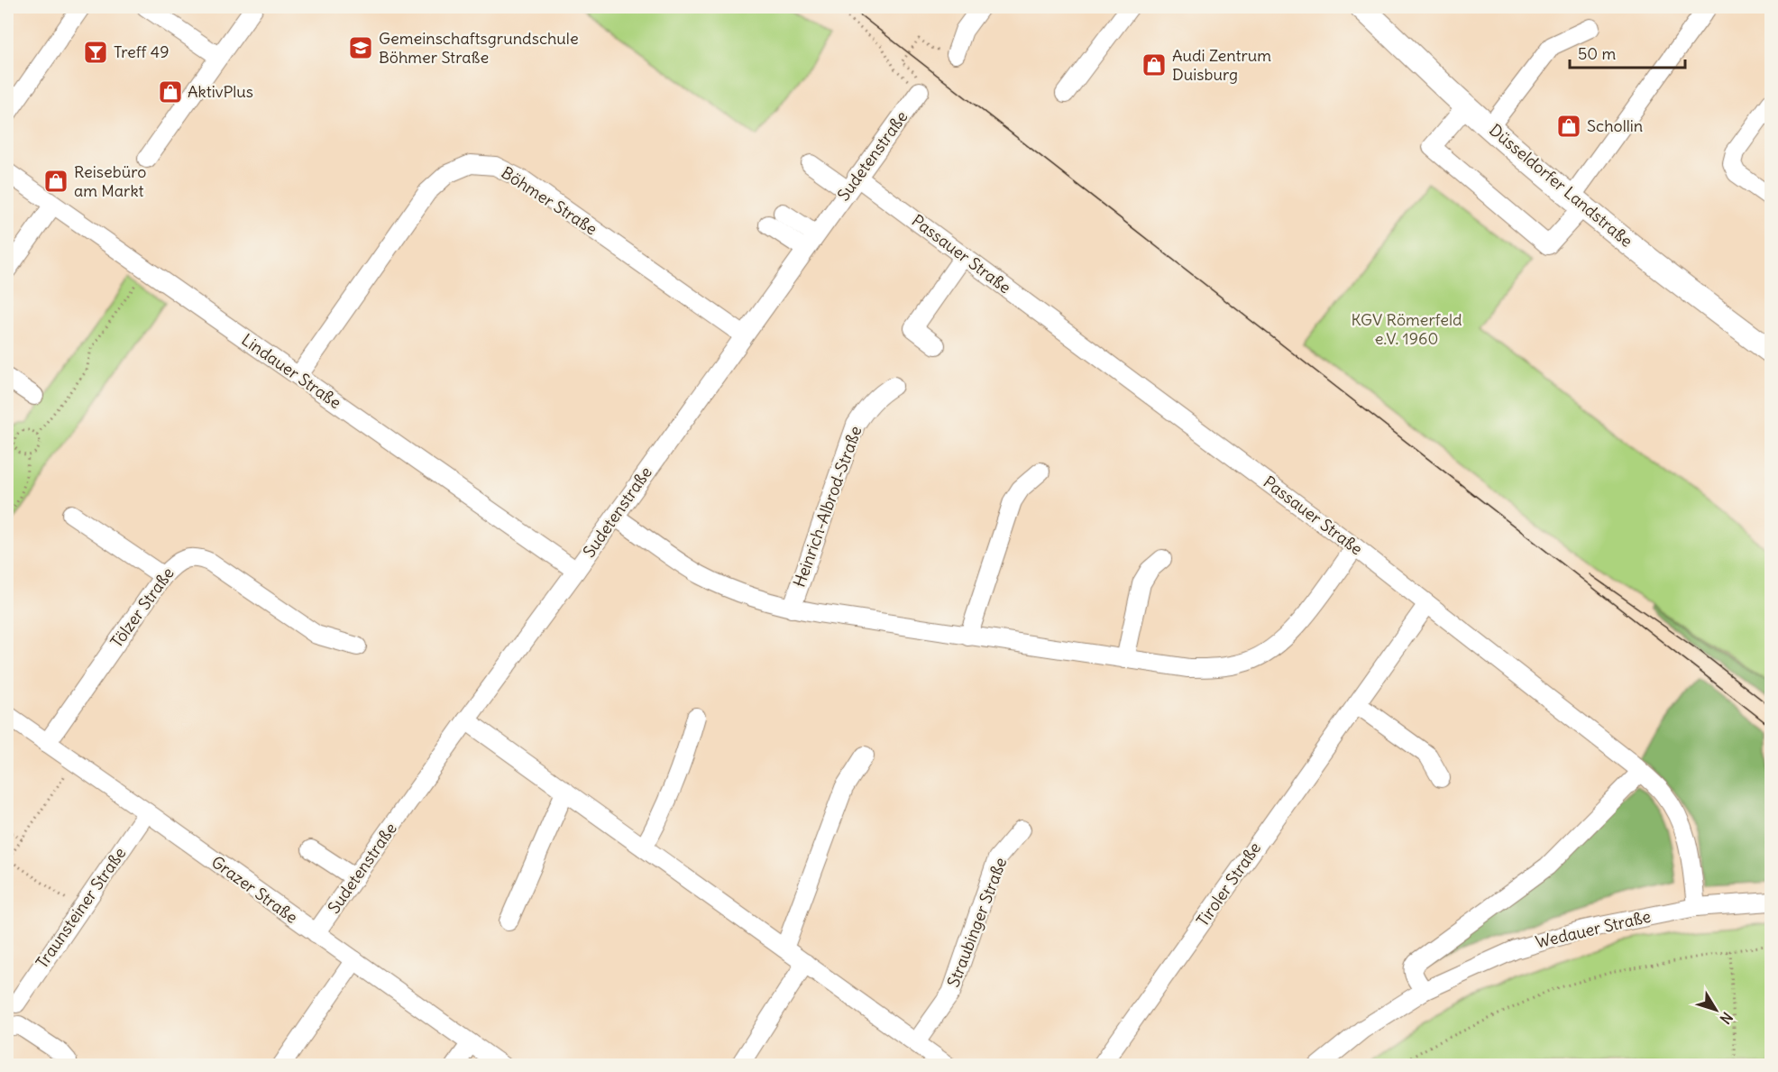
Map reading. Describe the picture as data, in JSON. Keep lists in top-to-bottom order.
{
  "streets": {
    "main road": ["Düsseldorfer Landstraße"],
    "street": [
      "Sudetenstraße",
      "Böhmer Straße",
      "Passauer Straße",
      "Lindauer Straße",
      "Heinrich-Albrod-Straße",
      "Tölzer Straße",
      "Tiroler Straße",
      "Grazer Straße",
      "Traunsteiner Straße",
      "Straubinger Straße",
      "Wedauer Straße"
    ]
  },
  "crossings": [
    ["Sudetenstraße", "Böhmer Straße"],
    ["Sudetenstraße", "Passauer Straße"],
    ["Sudetenstraße", "Lindauer Straße"],
    ["Sudetenstraße", "Heinrich-Albrod-Straße"],
    ["Sudetenstraße", "Grazer Straße"],
    ["Böhmer Straße", "Lindauer Straße"],
    ["Passauer Straße", "Heinrich-Albrod-Straße"],
    ["Passauer Straße", "Tiroler Straße"],
    ["Passauer Straße", "Wedauer Straße"],
    ["Tölzer Straße", "Grazer Straße"],
    ["Grazer Straße", "Traunsteiner Straße"]
  ],
  "parks": ["KGV Römerfeld e.V. 1960"],
  "places": {
    "school or university": ["Gemeinschaftsgrundschule Böhmer Straße"],
    "bar": ["Treff 49"],
    "shop": [
      "Audi Zentrum Duisburg",
      "AktivPlus",
      "Schollin",
      "Reisebüro am Markt"
    ]
  },
  "scale_bar": "50 m",
  "north": "bottom right"
}
